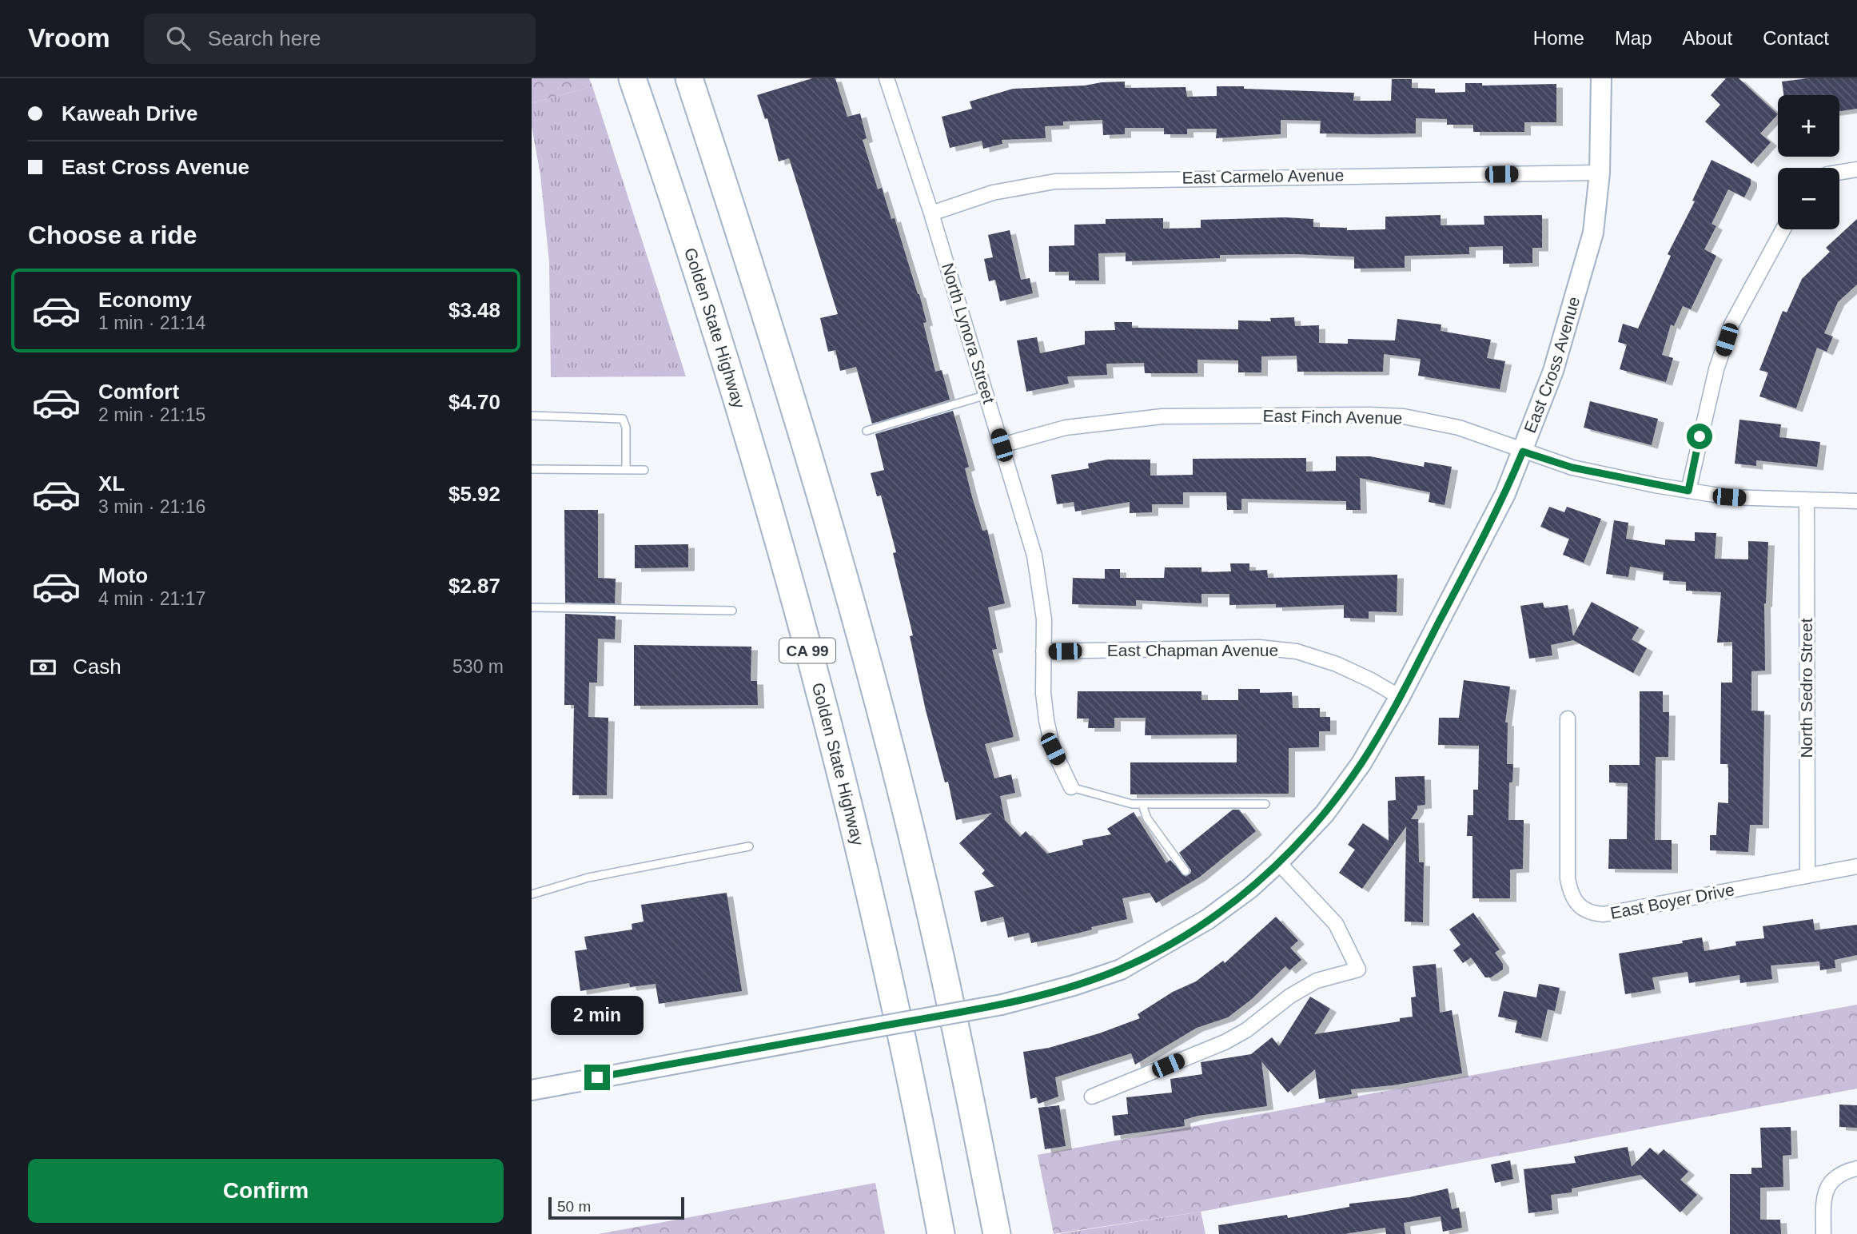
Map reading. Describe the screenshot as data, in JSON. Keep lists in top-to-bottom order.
{
  "streets": {
    "highway": ["Golden State Highway", "CA 99"],
    "street": [
      "East Carmelo Avenue",
      "North Lynora Street",
      "East Cross Avenue",
      "East Finch Avenue",
      "East Chapman Avenue",
      "North Sedro Street",
      "East Boyer Drive"
    ]
  },
  "crossings": [
    ["East Carmelo Avenue", "North Lynora Street"],
    ["East Carmelo Avenue", "East Cross Avenue"],
    ["North Lynora Street", "East Finch Avenue"],
    ["North Lynora Street", "East Chapman Avenue"],
    ["East Cross Avenue", "East Finch Avenue"],
    ["East Cross Avenue", "East Chapman Avenue"],
    ["East Finch Avenue", "North Sedro Street"],
    ["North Sedro Street", "East Boyer Drive"]
  ],
  "scale_bar": "50 m",
  "page": {
    "header": "Vroom",
    "search": "Search here",
    "nav": [
      "Home",
      "Map",
      "About",
      "Contact"
    ],
    "banner": ["Kaweah Drive", "East Cross Avenue"],
    "map_buttons": ["+", "−"],
    "heading": "Choose a ride",
    "list": [
      {
        "name": "Economy",
        "note": "1 min · 21:14",
        "value": "$3.48"
      },
      {
        "name": "Comfort",
        "note": "2 min · 21:15",
        "value": "$4.70"
      },
      {
        "name": "XL",
        "note": "3 min · 21:16",
        "value": "$5.92"
      },
      {
        "name": "Moto",
        "note": "4 min · 21:17",
        "value": "$2.87"
      }
    ],
    "pay": ["Cash", "530 m"],
    "bubble": "2 min",
    "buttons": "Confirm",
    "scale": "50 m"
  }
}
